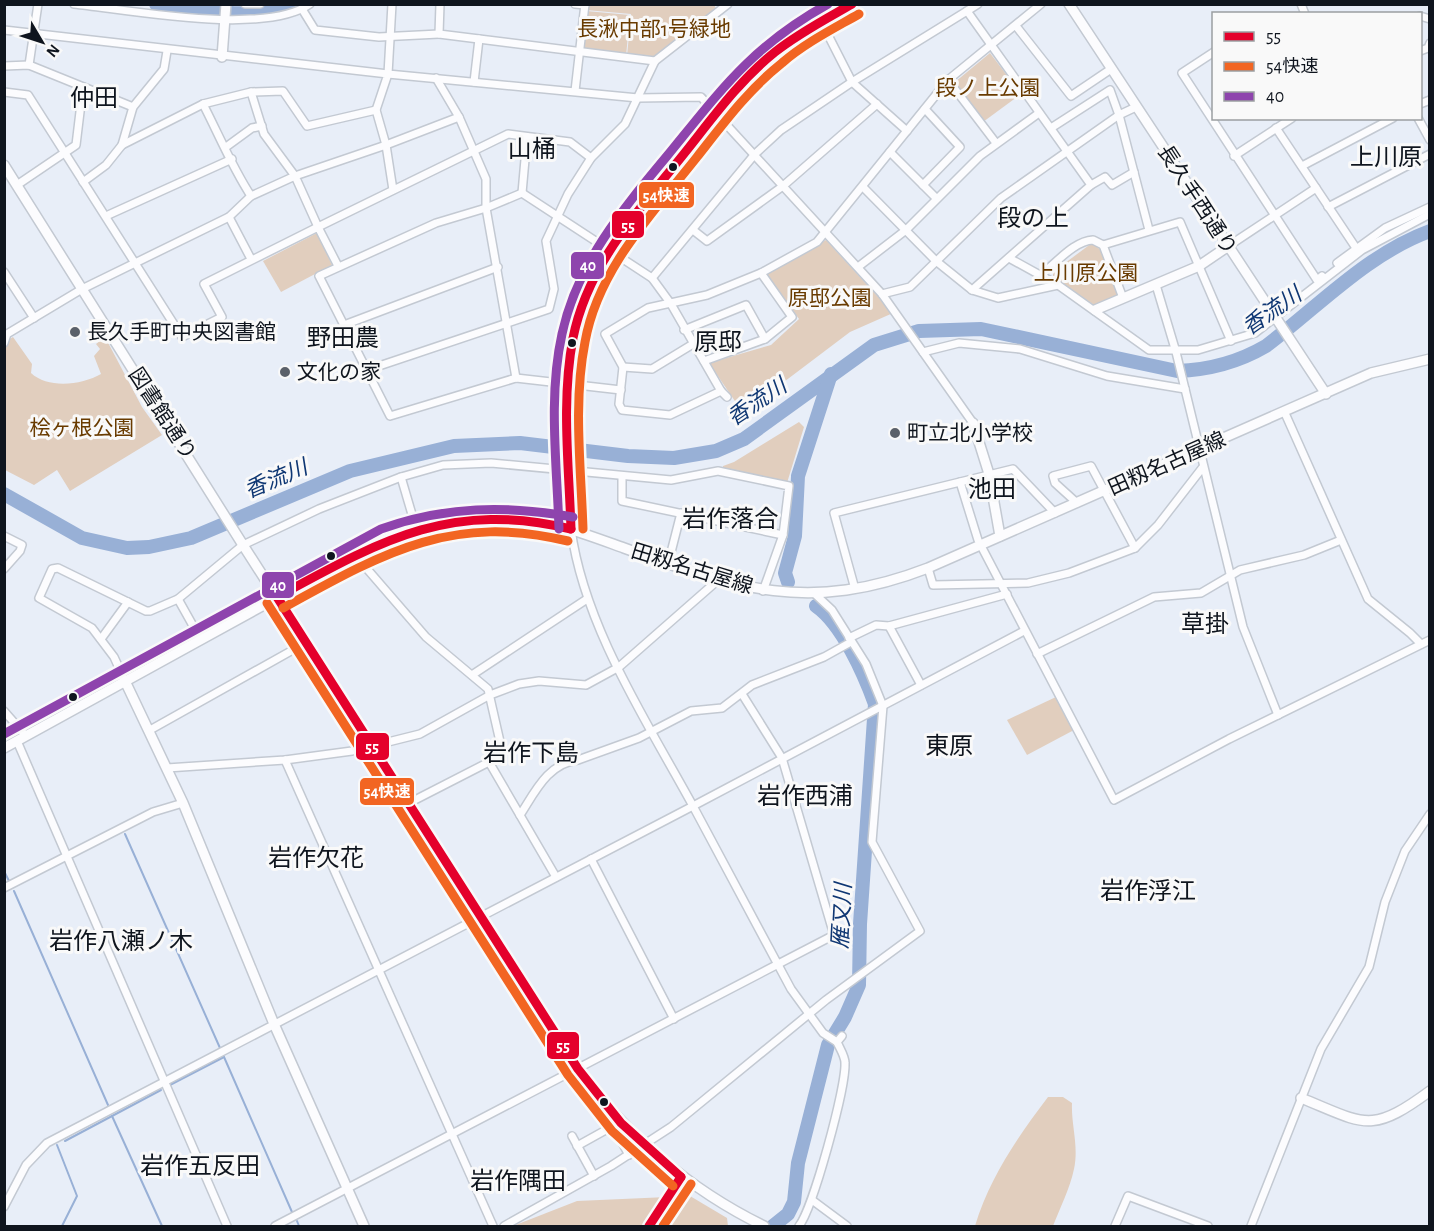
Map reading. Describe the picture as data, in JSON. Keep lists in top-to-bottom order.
{
  "streets": {
    "street": ["長久手西通り", "図書館通り", "田籾名古屋線"]
  },
  "crossings": [
    ["長久手西通り", "田籾名古屋線"]
  ],
  "districts": [
    "仲田",
    "山桶",
    "上川原",
    "段の上",
    "野田農",
    "原邸",
    "池田",
    "岩作落合",
    "草掛",
    "東原",
    "岩作下島",
    "岩作西浦",
    "岩作欠花",
    "岩作浮江",
    "岩作八瀬ノ木",
    "岩作五反田",
    "岩作隅田"
  ],
  "water": ["香流川", "雁又川"],
  "parks": [
    "長湫中部1号緑地",
    "段ノ上公園",
    "上川原公園",
    "原邸公園",
    "桧ヶ根公園"
  ],
  "places": ["長久手町中央図書館", "文化の家", "町立北小学校"],
  "lines": ["transit line 55", "transit line 40", "transit line 54快速"],
  "legend": ["55", "54快速", "40"],
  "north": "bottom right"
}
